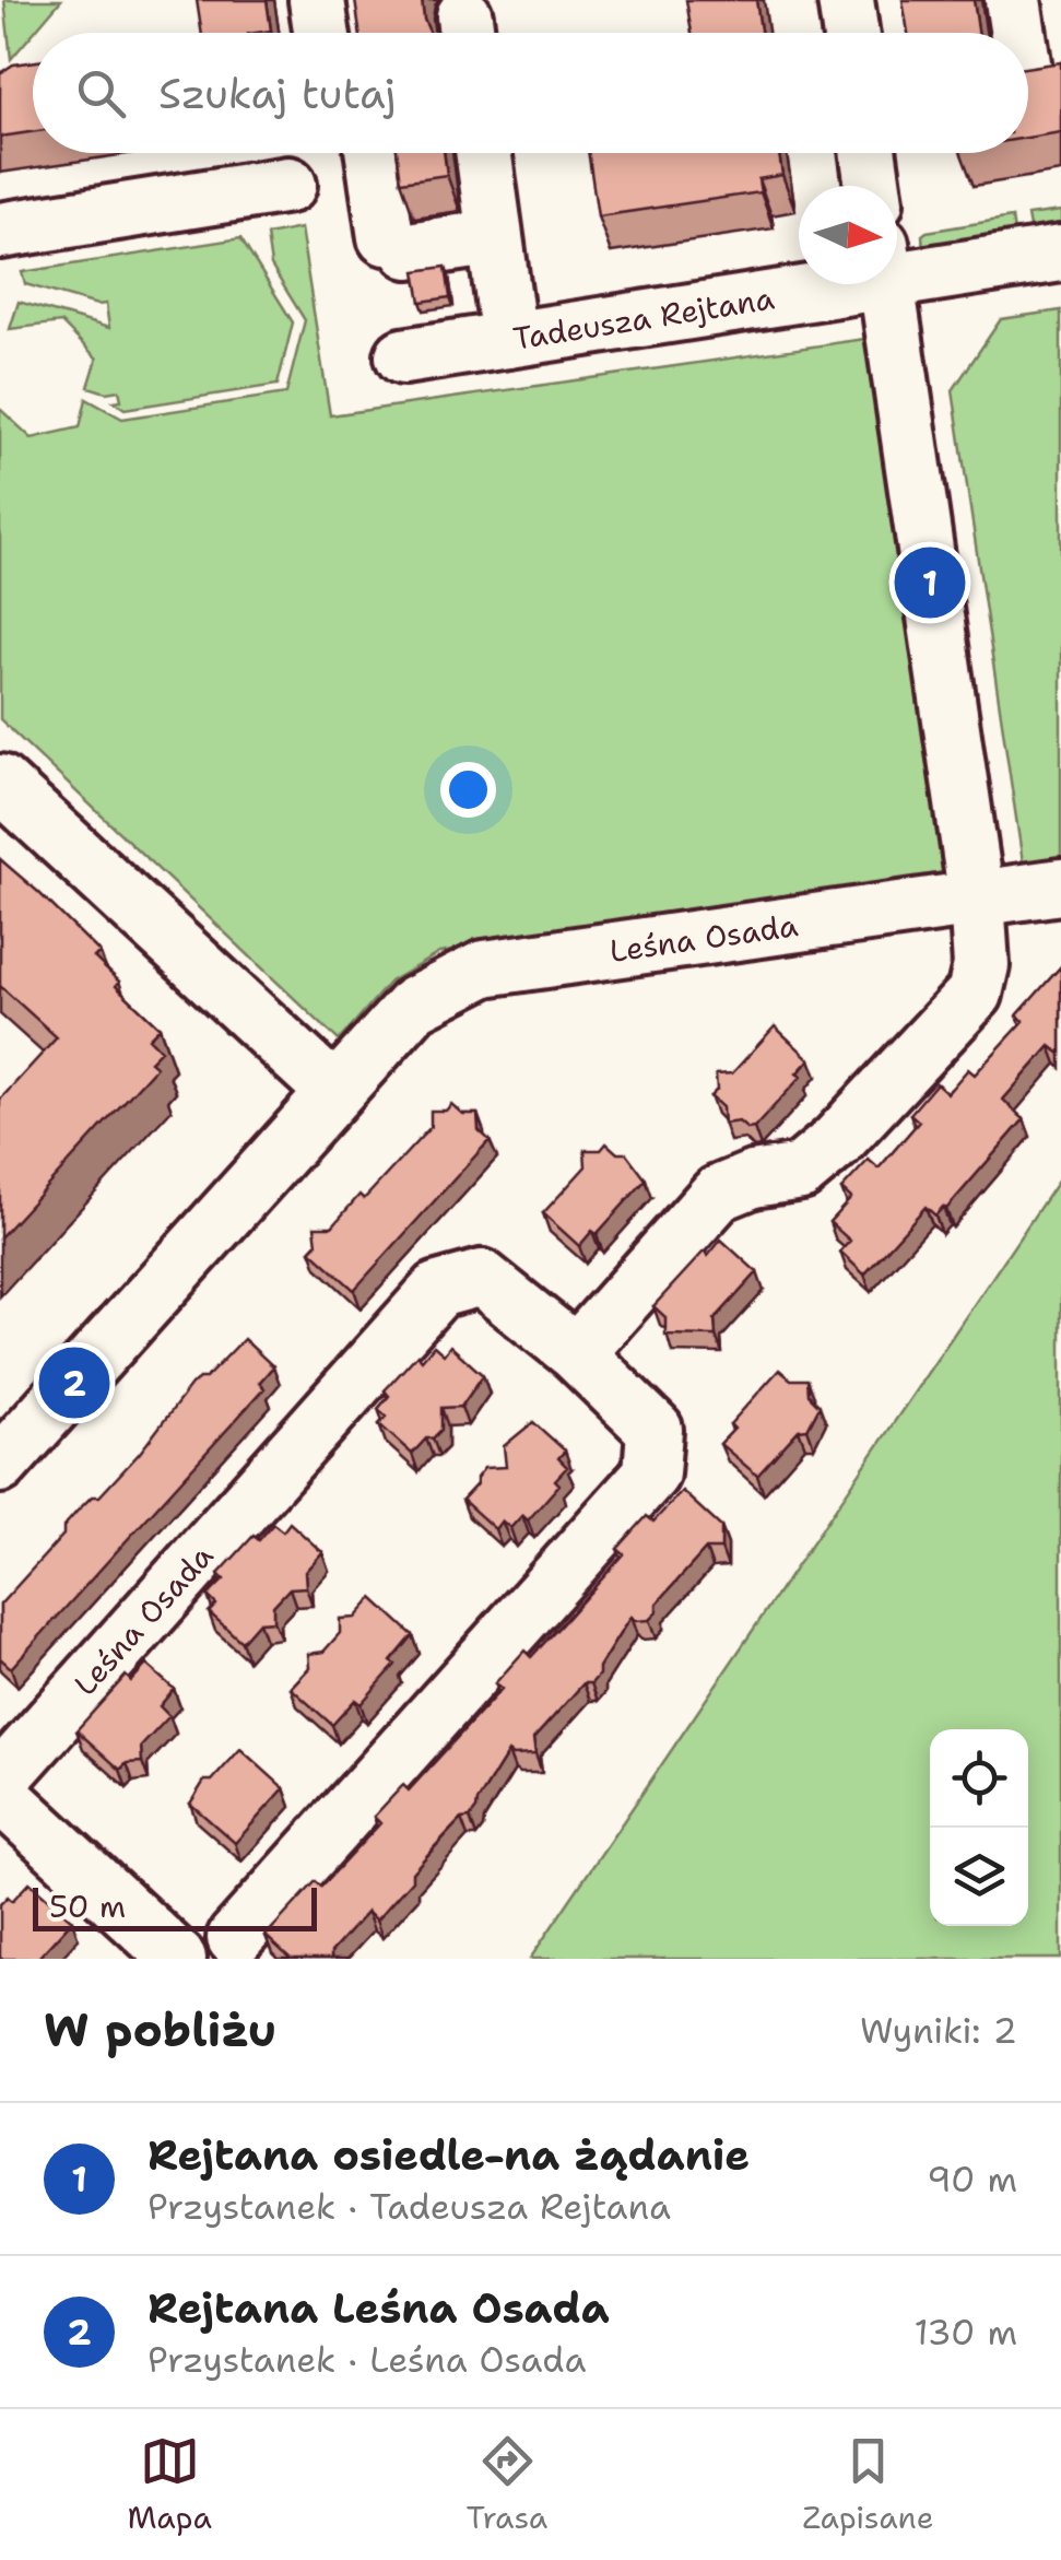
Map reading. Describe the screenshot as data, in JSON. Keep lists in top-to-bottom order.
{
  "streets": {
    "street": ["Tadeusza Rejtana", "Leśna Osada"]
  },
  "scale_bar": "50 m",
  "north": "right",
  "page": {
    "search": "Szukaj tutaj",
    "pins": ["1", "2"],
    "scale": "50 m",
    "heading": ["W pobliżu", "Wyniki: 2"],
    "list": [
      {
        "mark": "1",
        "name": "Rejtana osiedle-na żądanie",
        "note": "Przystanek · Tadeusza Rejtana",
        "value": "90 m"
      },
      {
        "mark": "2",
        "name": "Rejtana Leśna Osada",
        "note": "Przystanek · Leśna Osada",
        "value": "130 m"
      }
    ],
    "nav": ["Mapa", "Trasa", "Zapisane"]
  }
}
